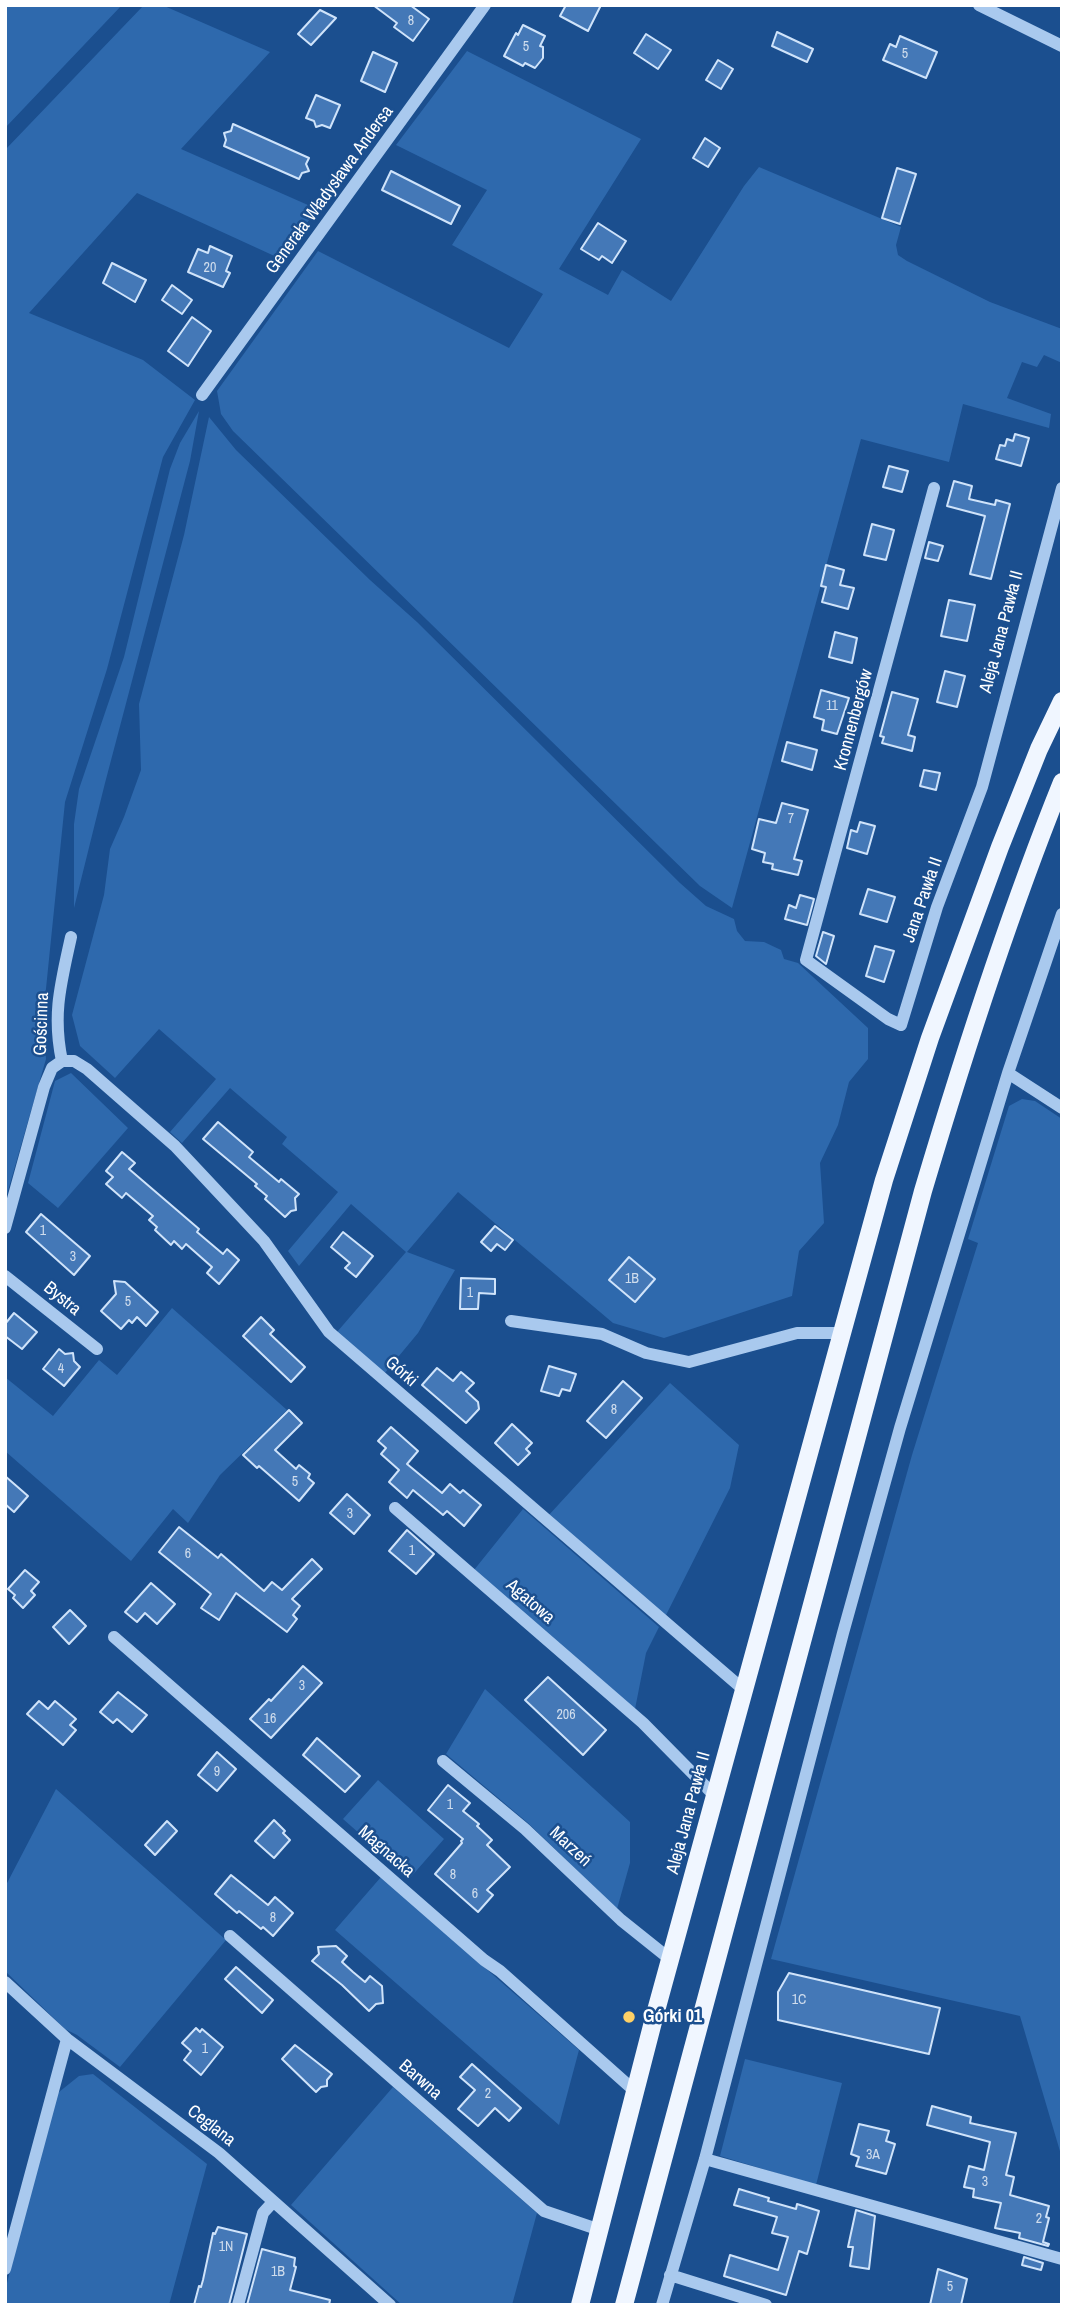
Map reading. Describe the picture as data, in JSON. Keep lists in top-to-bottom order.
{
  "streets": {
    "main road": ["Aleja Jana Pawła II"],
    "street": [
      "Generała Władysława Andersa",
      "Kronnenbergów",
      "Jana Pawła II",
      "Gościnna",
      "Bystra",
      "Górki",
      "Agatowa",
      "Marzeń",
      "Magnacka",
      "Barwna",
      "Ceglana"
    ]
  },
  "crossings": [
    ["Aleja Jana Pawła II", "Jana Pawła II"],
    ["Aleja Jana Pawła II", "Górki"],
    ["Aleja Jana Pawła II", "Agatowa"],
    ["Aleja Jana Pawła II", "Marzeń"],
    ["Aleja Jana Pawła II", "Magnacka"],
    ["Aleja Jana Pawła II", "Barwna"],
    ["Kronnenbergów", "Jana Pawła II"],
    ["Gościnna", "Górki"]
  ],
  "places": ["Górki 01"],
  "house_numbers": [
    "8",
    "5",
    "5",
    "20",
    "11",
    "7",
    "1",
    "3",
    "1B",
    "1",
    "5",
    "4",
    "8",
    "5",
    "3",
    "1",
    "6",
    "3",
    "206",
    "16",
    "9",
    "1",
    "8",
    "6",
    "8",
    "1C",
    "1",
    "2",
    "3A",
    "3",
    "2",
    "1N",
    "1B",
    "5"
  ]
}
